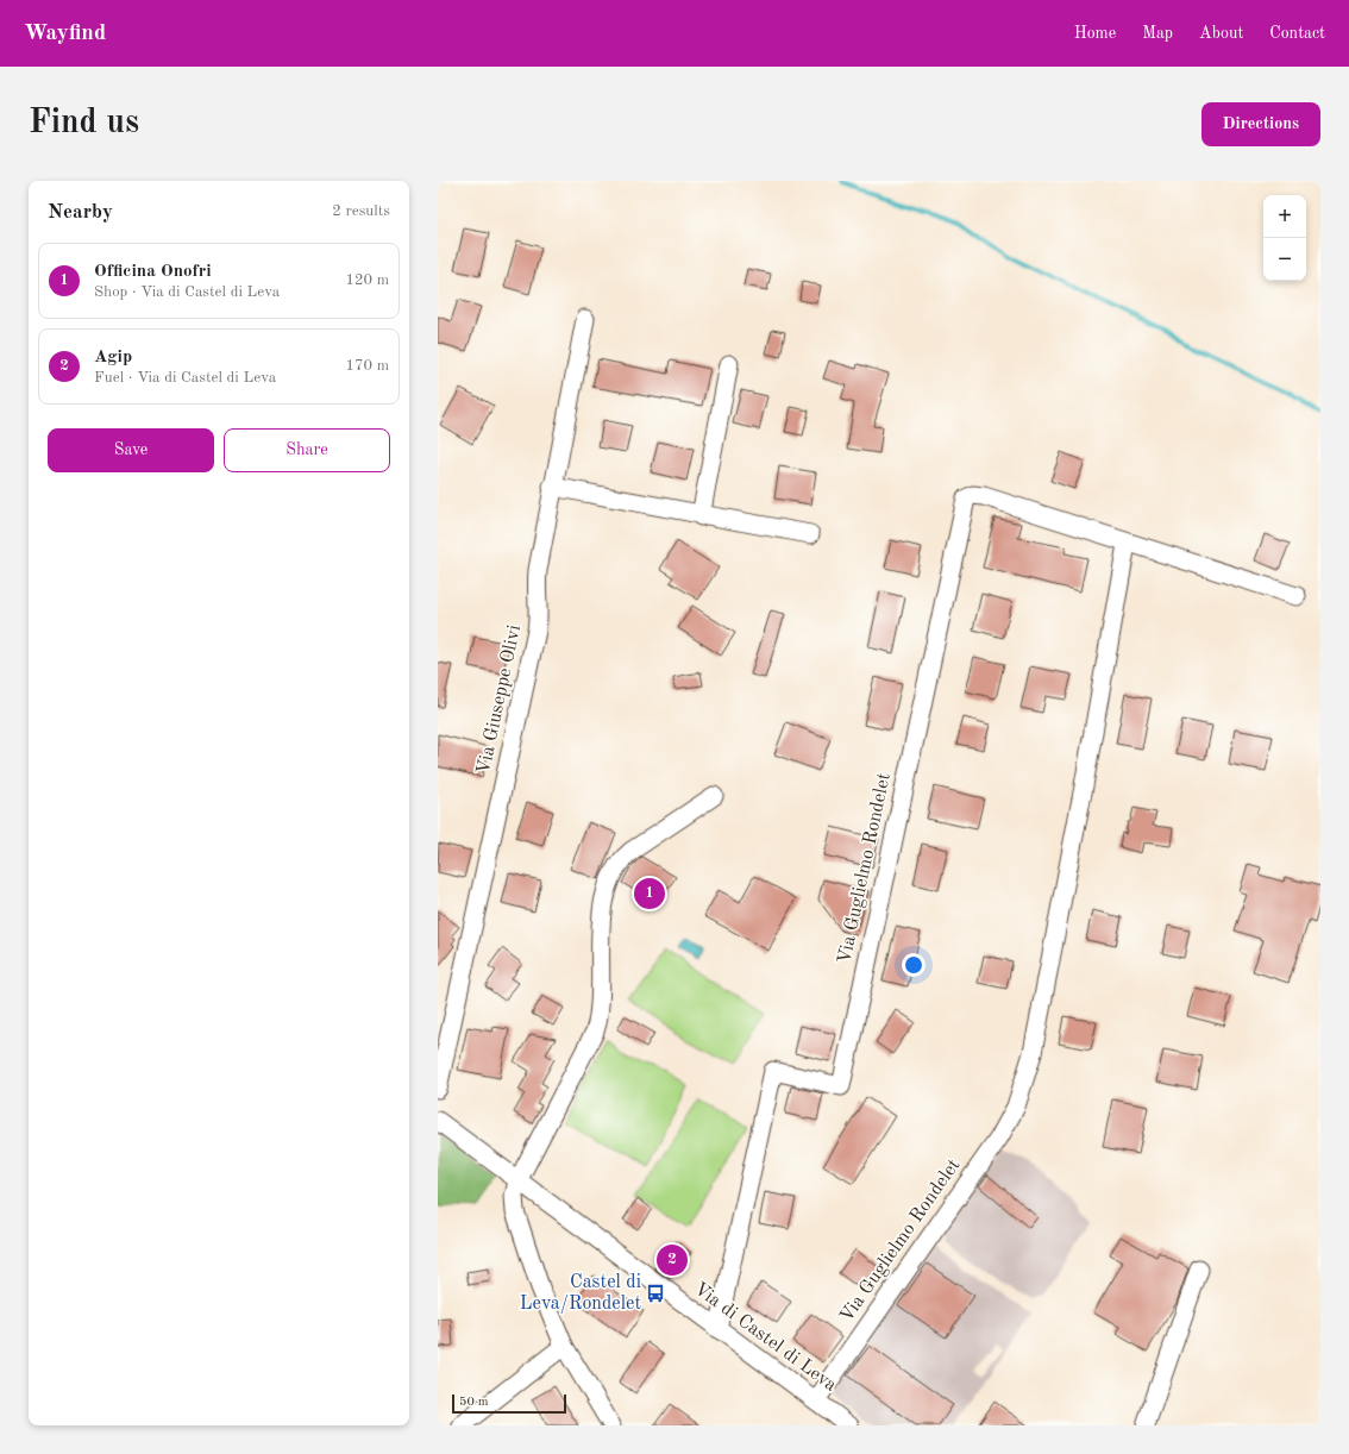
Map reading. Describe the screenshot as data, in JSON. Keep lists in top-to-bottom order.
{
  "streets": {
    "street": ["Via Giuseppe Olivi", "Via Guglielmo Rondelet", "Via di Castel di Leva"]
  },
  "crossings": [
    ["Via Guglielmo Rondelet", "Via di Castel di Leva"]
  ],
  "places": {
    "bus stop": ["Castel di Leva/Rondelet"]
  },
  "scale_bar": "50 m",
  "page": {
    "header": "Wayfind",
    "nav": [
      "Home",
      "Map",
      "About",
      "Contact"
    ],
    "buttons": [
      "Directions",
      ["Save", "Share"]
    ],
    "title": "Find us",
    "heading": ["Nearby", "2 results"],
    "map_buttons": ["+", "−"],
    "list": [
      {
        "mark": "1",
        "name": "Officina Onofri",
        "note": "Shop · Via di Castel di Leva",
        "value": "120 m"
      },
      {
        "mark": "2",
        "name": "Agip",
        "note": "Fuel · Via di Castel di Leva",
        "value": "170 m"
      }
    ],
    "pins": ["1", "2"],
    "scale": "50 m"
  }
}
